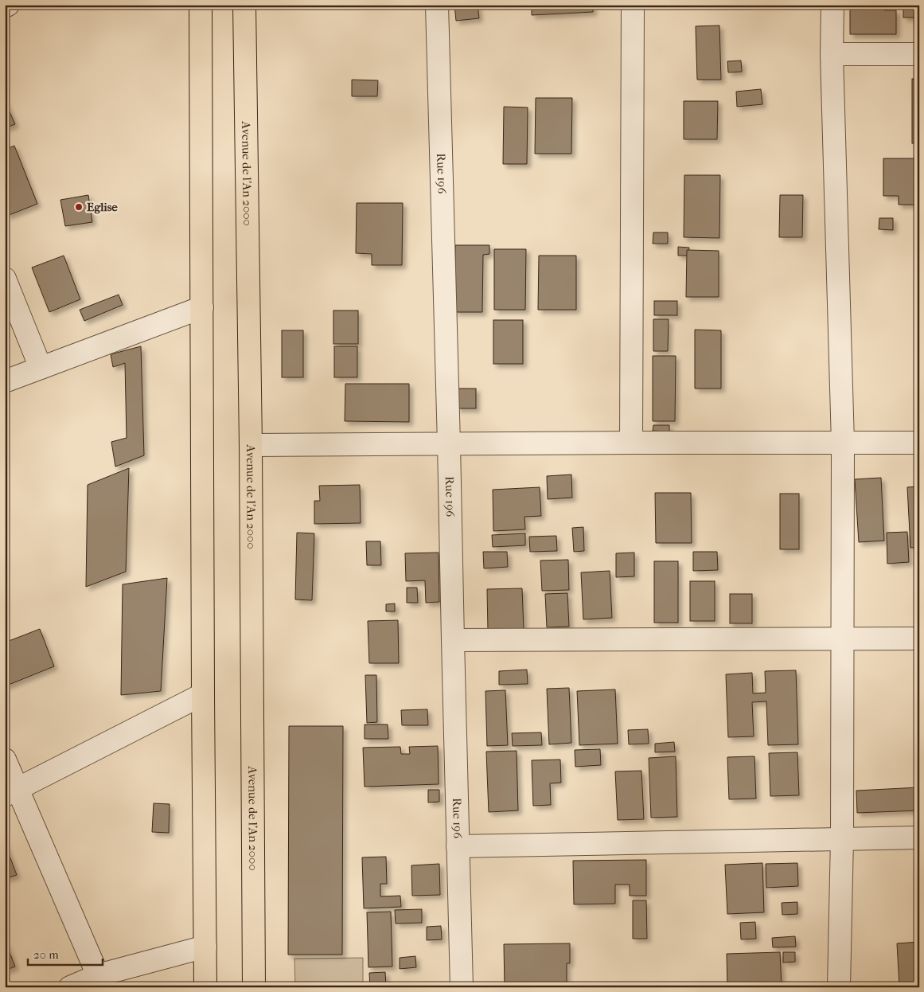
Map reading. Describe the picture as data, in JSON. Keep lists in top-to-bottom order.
{
  "streets": {
    "main road": ["Avenue de l'An 2000"],
    "street": ["Rue 196"]
  },
  "places": ["Eglise"],
  "scale_bar": "20 m"
}
